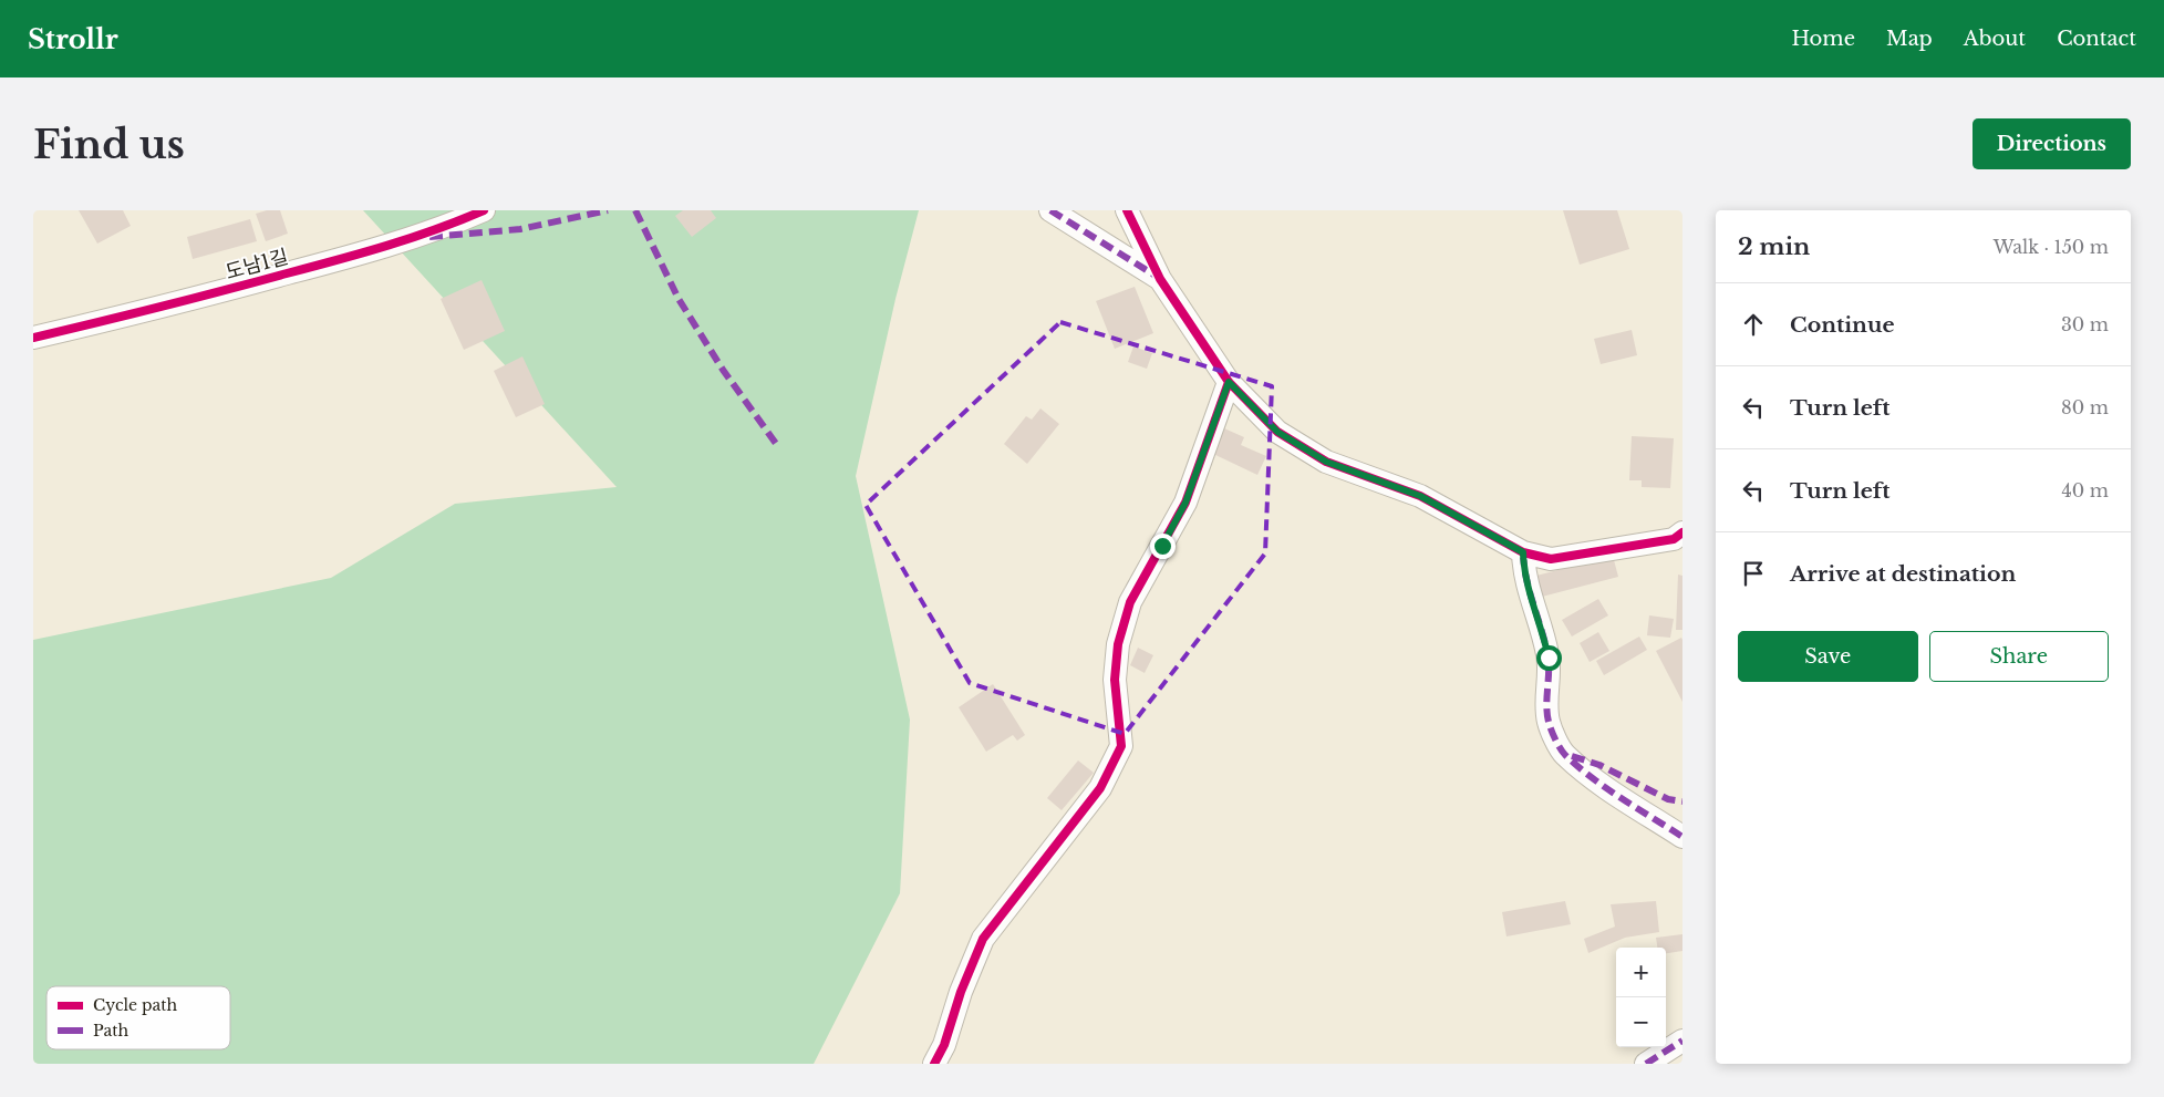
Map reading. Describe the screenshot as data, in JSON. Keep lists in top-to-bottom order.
{
  "streets": {
    "street": ["도남1길"]
  },
  "legend": ["Cycle path", "Path"],
  "page": {
    "header": "Strollr",
    "nav": [
      "Home",
      "Map",
      "About",
      "Contact"
    ],
    "buttons": [
      "Directions",
      ["Save", "Share"]
    ],
    "title": "Find us",
    "heading": ["2 min", "Walk · 150 m"],
    "list": [
      ["Continue", "30 m"],
      ["Turn left", "80 m"],
      ["Turn left", "40 m"],
      "Arrive at destination"
    ],
    "map_buttons": ["+", "−"]
  }
}
